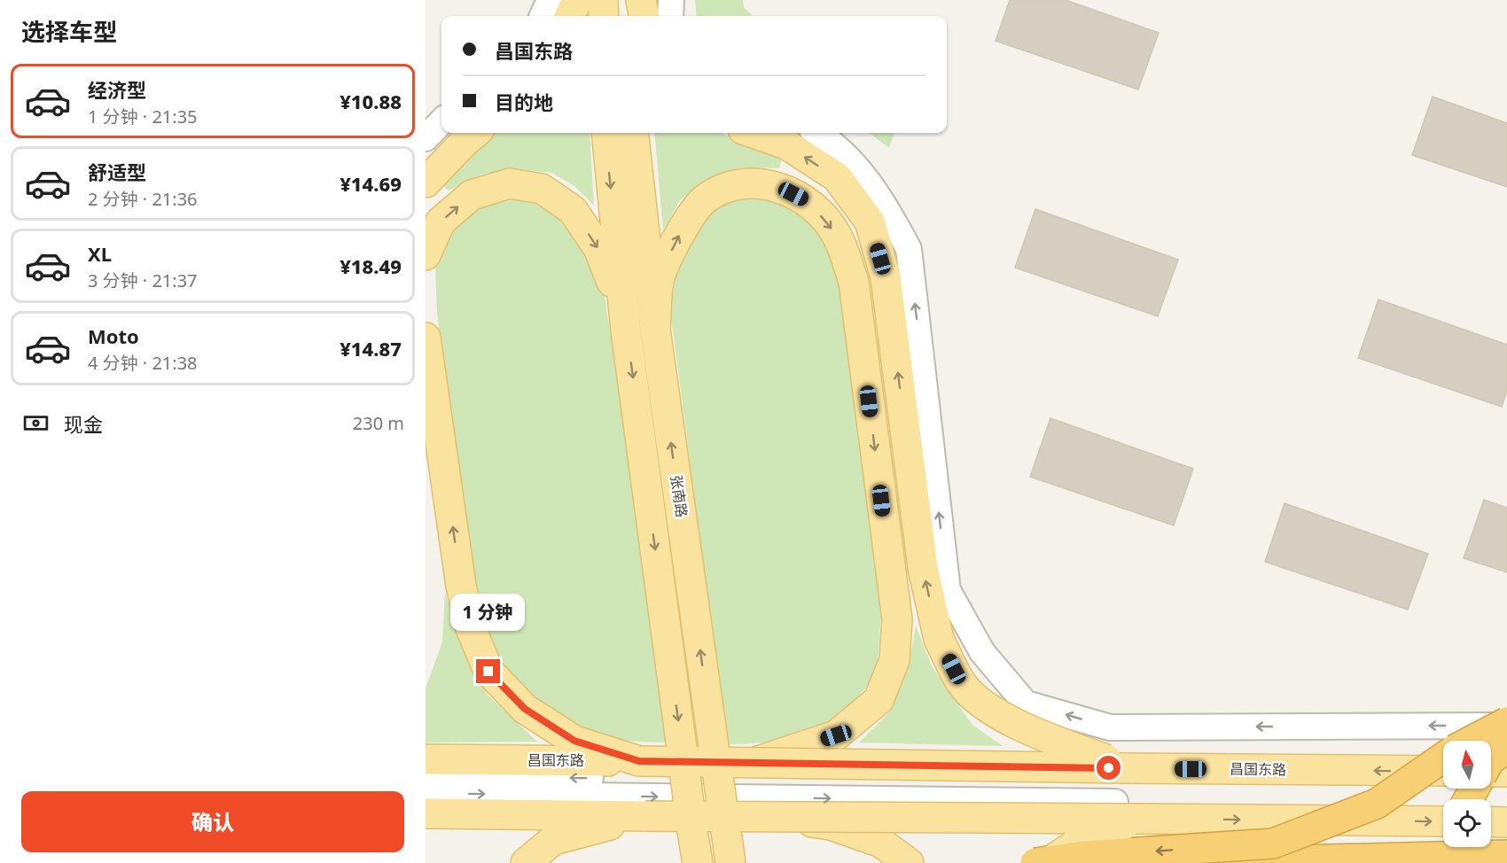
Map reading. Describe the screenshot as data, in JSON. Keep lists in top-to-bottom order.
{
  "streets": {
    "main road": ["张南路", "昌国东路"]
  },
  "north": "top",
  "page": {
    "heading": "选择车型",
    "banner": ["昌国东路", "目的地"],
    "list": [
      {
        "name": "经济型",
        "note": "1 分钟 · 21:35",
        "value": "¥10.88"
      },
      {
        "name": "舒适型",
        "note": "2 分钟 · 21:36",
        "value": "¥14.69"
      },
      {
        "name": "XL",
        "note": "3 分钟 · 21:37",
        "value": "¥18.49"
      },
      {
        "name": "Moto",
        "note": "4 分钟 · 21:38",
        "value": "¥14.87"
      }
    ],
    "pay": ["现金", "230 m"],
    "bubble": "1 分钟",
    "buttons": "确认"
  }
}
